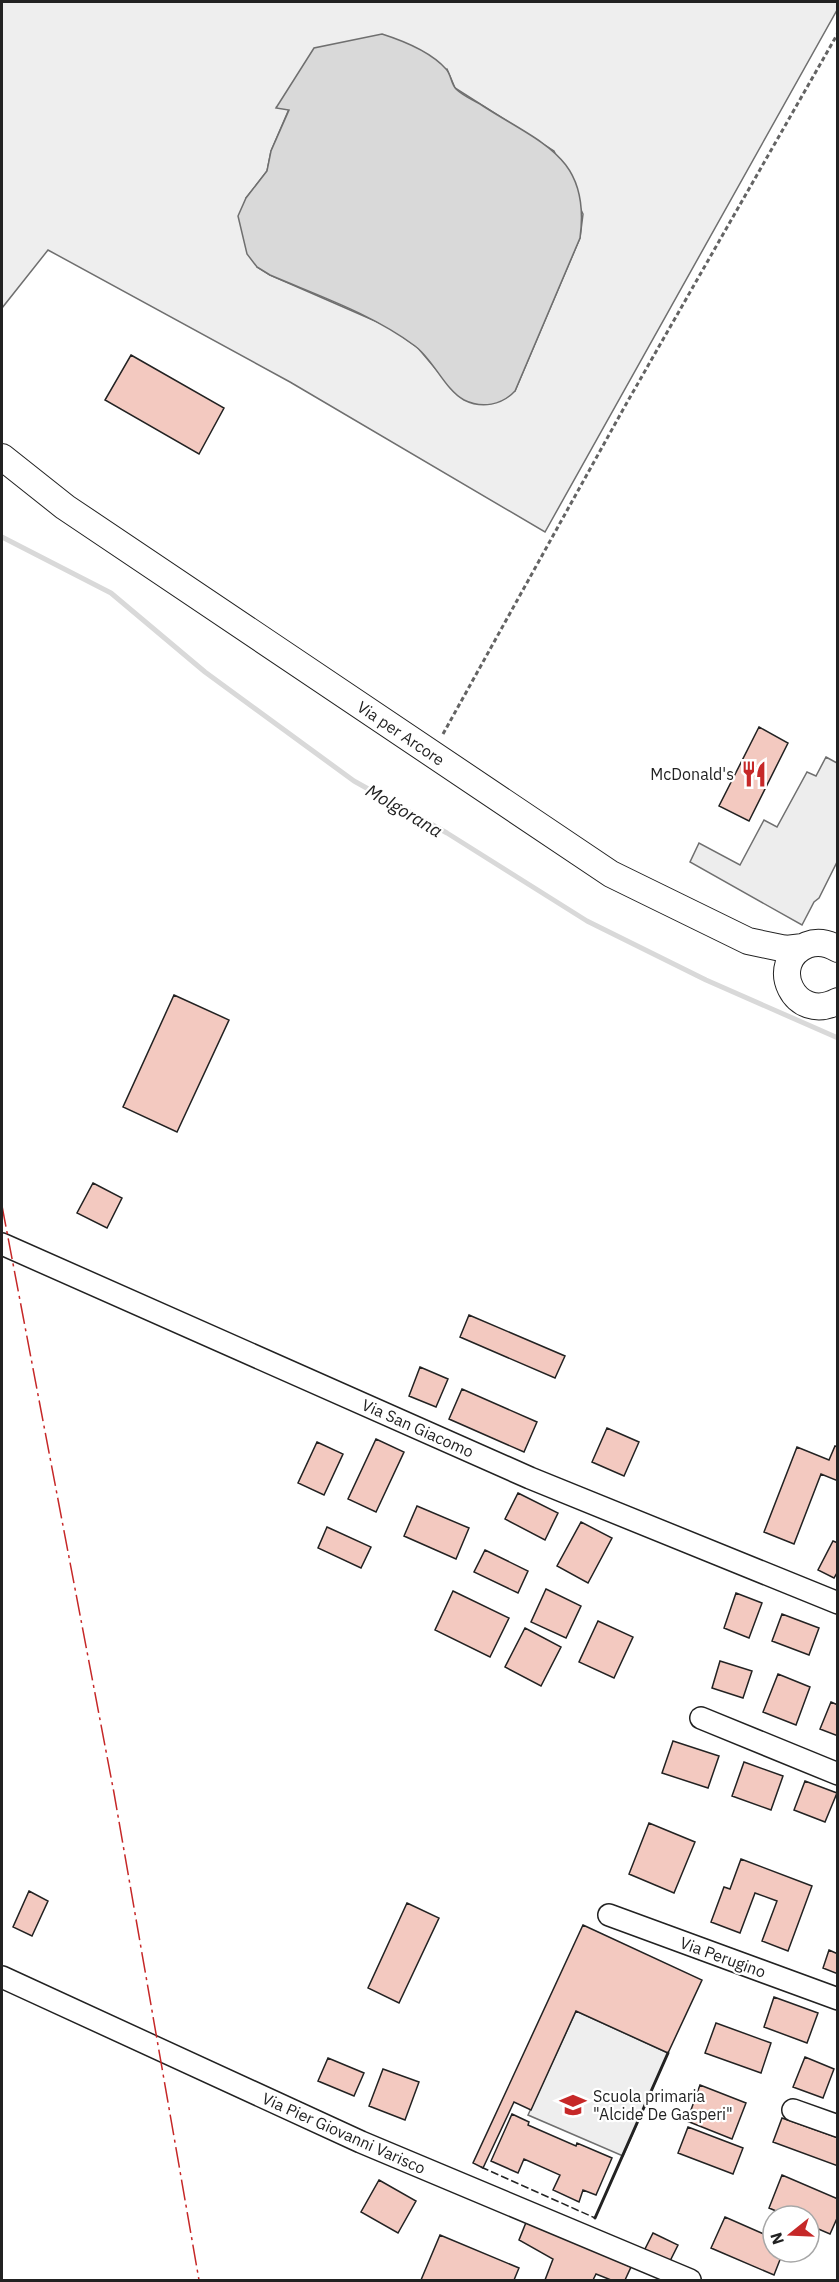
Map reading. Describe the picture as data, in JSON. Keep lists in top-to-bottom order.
{
  "streets": {
    "main road": ["Via per Arcore"],
    "street": ["Via San Giacomo", "Via Perugino", "Via Pier Giovanni Varisco"]
  },
  "water": ["Molgorana"],
  "places": {
    "restaurant": ["McDonald's"],
    "school or university": ["Scuola primaria \"Alcide De Gasperi\""]
  },
  "north": "left"
}
